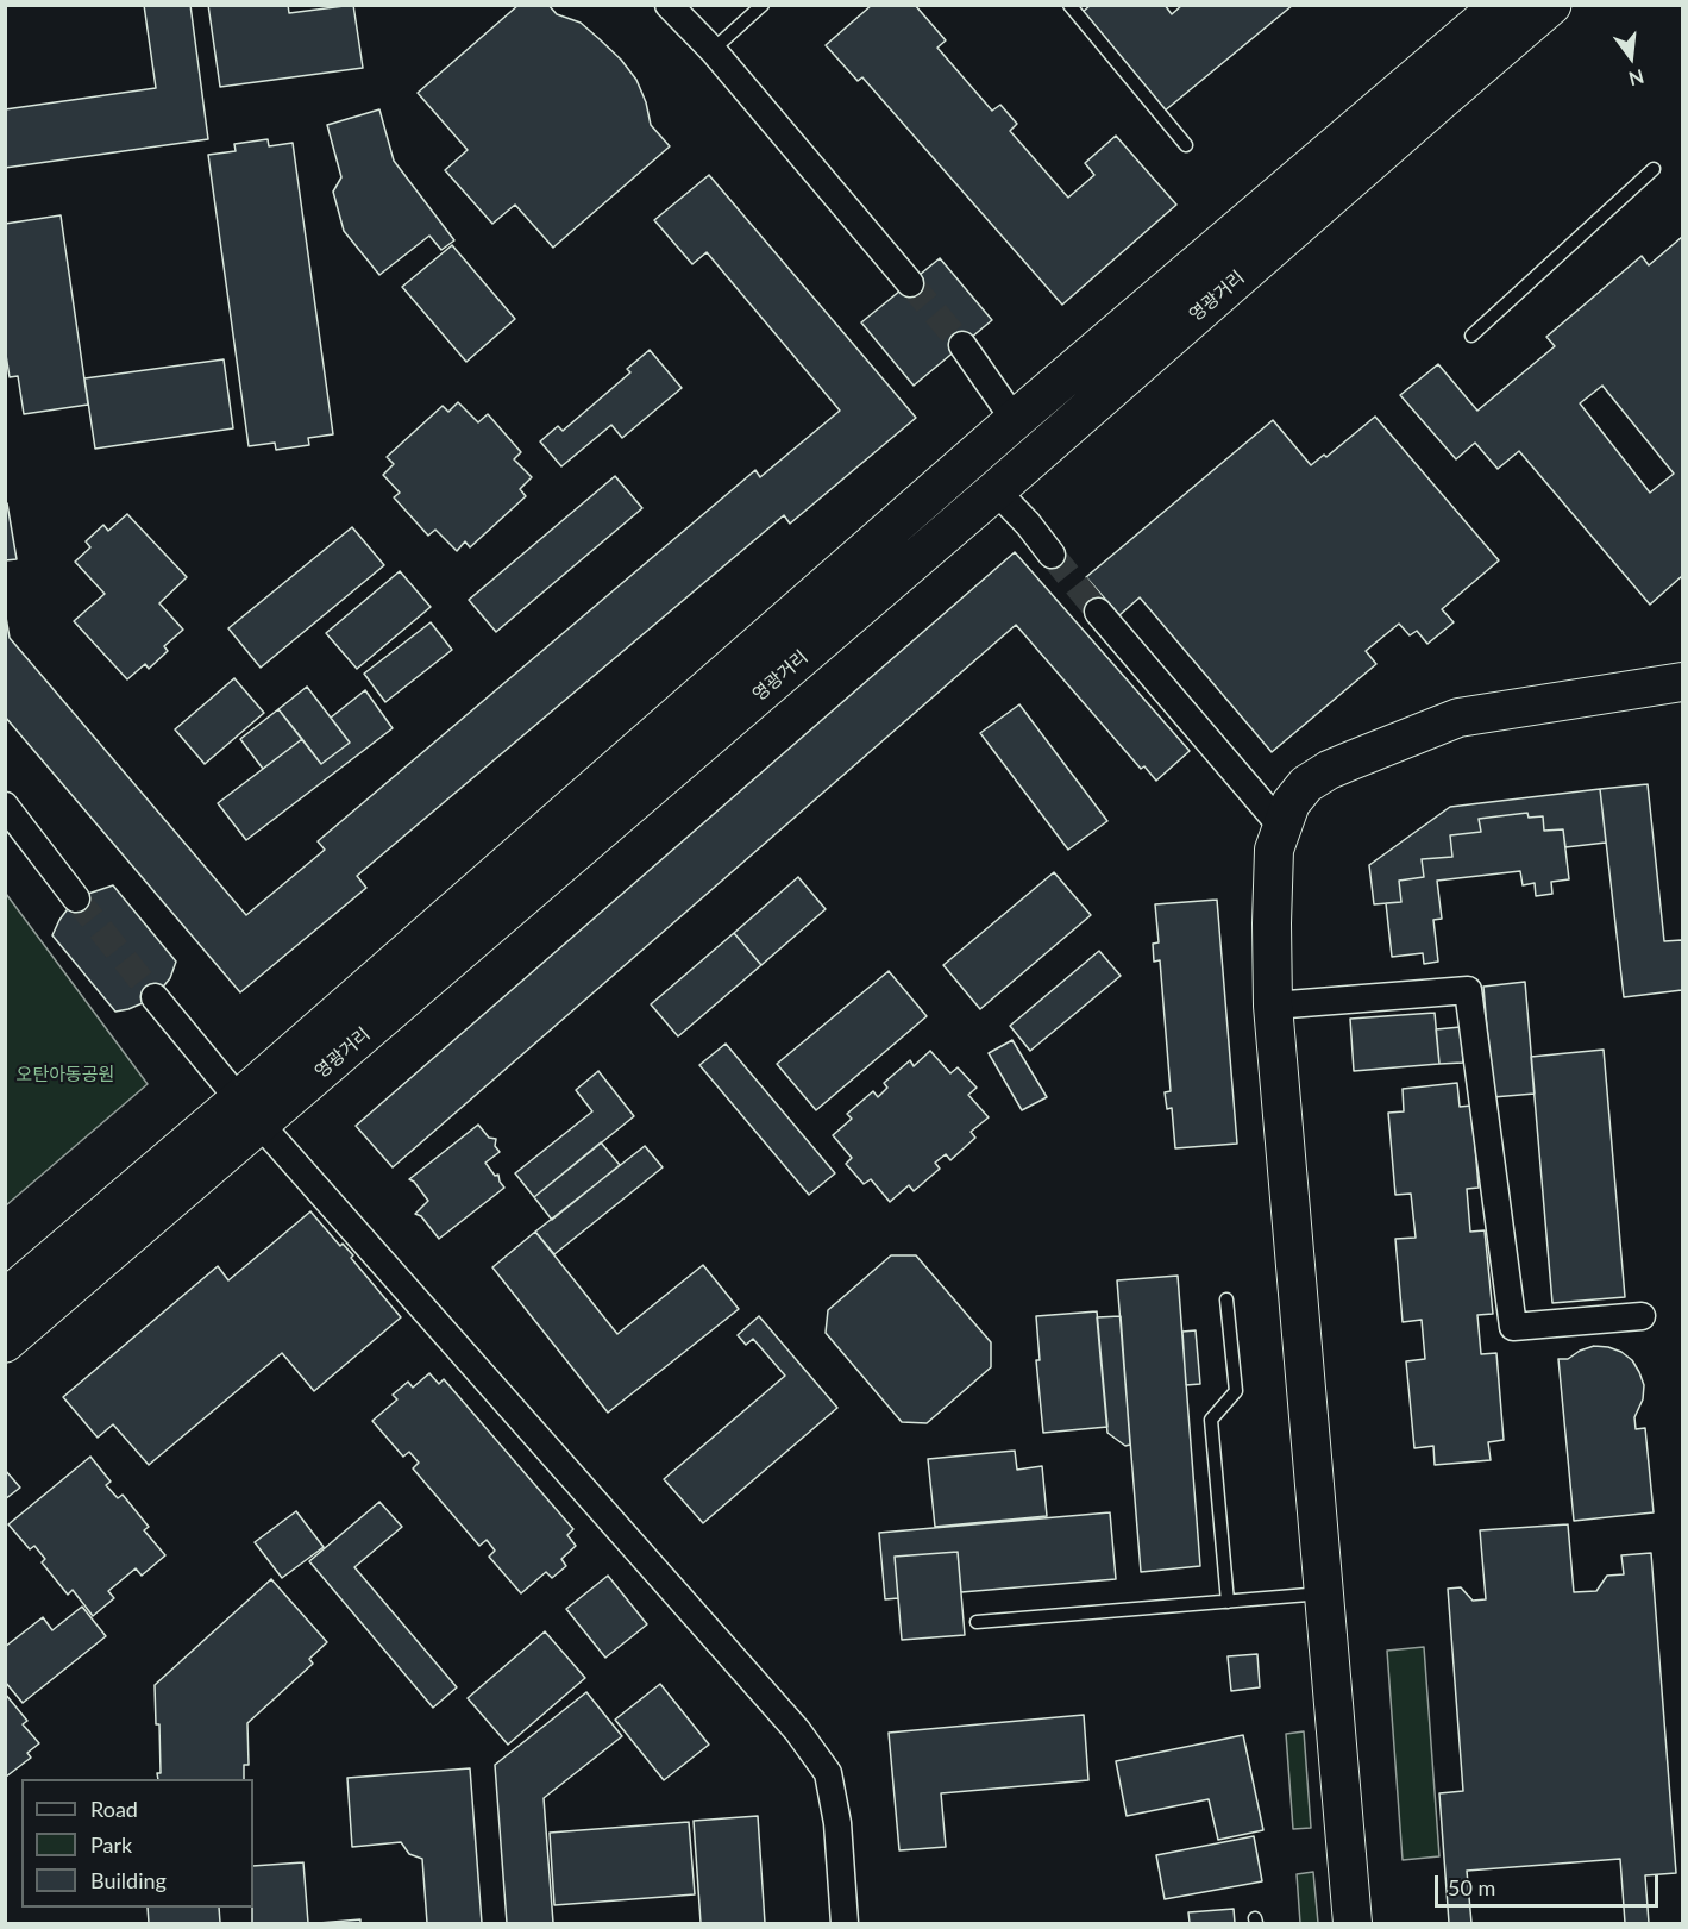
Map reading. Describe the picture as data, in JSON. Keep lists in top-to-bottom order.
{
  "streets": {
    "main road": ["영광거리"]
  },
  "parks": ["오탄아동공원"],
  "legend": ["Road", "Park", "Building"],
  "scale_bar": "50 m",
  "north": "bottom"
}
